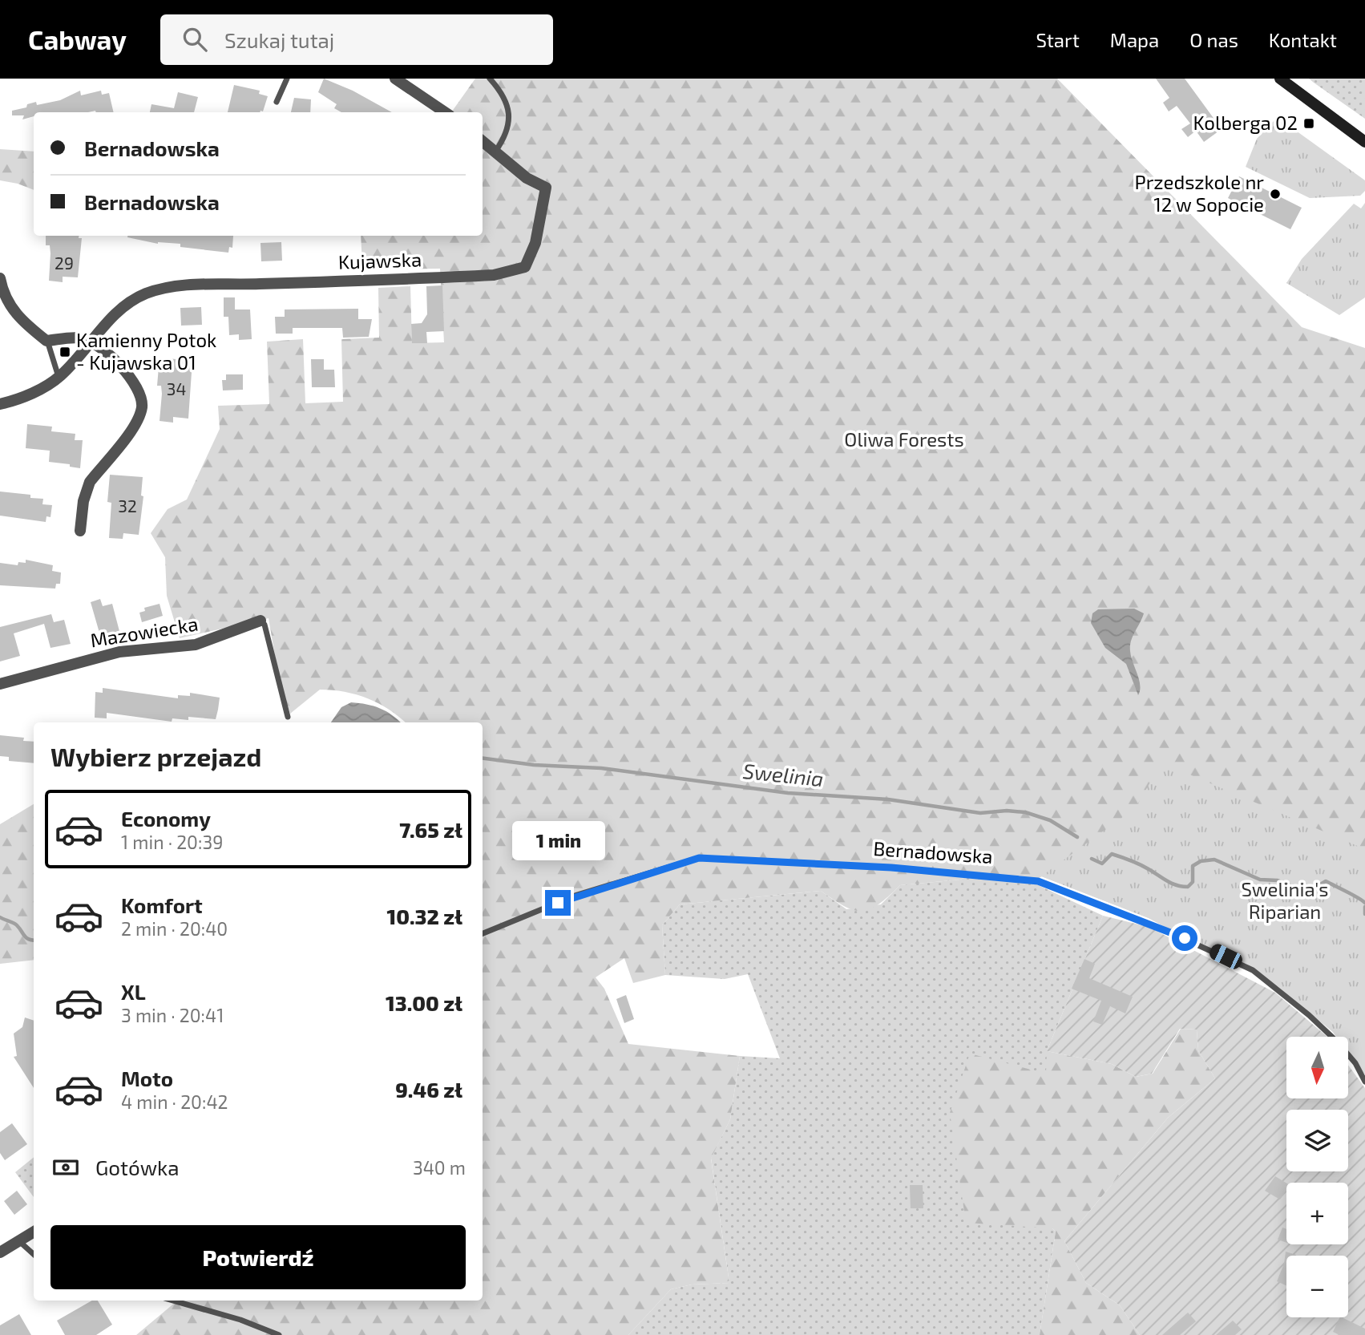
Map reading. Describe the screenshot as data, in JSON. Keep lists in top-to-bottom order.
{
  "streets": {
    "street": ["Kujawska", "Mazowiecka"],
    "lane": ["Bernadowska"]
  },
  "water": ["Swelinia"],
  "parks": ["Oliwa Forests", "Swelinia's Riparian"],
  "places": {
    "transit": ["Kolberga 02", "Kamienny Potok - Kujawska 01"],
    "other": ["Przedszkole nr 12 w Sopocie"]
  },
  "house_numbers": ["29", "34", "32"],
  "north": "bottom",
  "page": {
    "header": "Cabway",
    "search": "Szukaj tutaj",
    "nav": [
      "Start",
      "Mapa",
      "O nas",
      "Kontakt"
    ],
    "banner": ["Bernadowska", "Bernadowska"],
    "heading": "Wybierz przejazd",
    "list": [
      {
        "name": "Economy",
        "note": "1 min · 20:39",
        "value": "7.65 zł"
      },
      {
        "name": "Komfort",
        "note": "2 min · 20:40",
        "value": "10.32 zł"
      },
      {
        "name": "XL",
        "note": "3 min · 20:41",
        "value": "13.00 zł"
      },
      {
        "name": "Moto",
        "note": "4 min · 20:42",
        "value": "9.46 zł"
      }
    ],
    "bubble": "1 min",
    "map_buttons": ["+", "−"],
    "pay": ["Gotówka", "340 m"],
    "buttons": "Potwierdź"
  }
}
